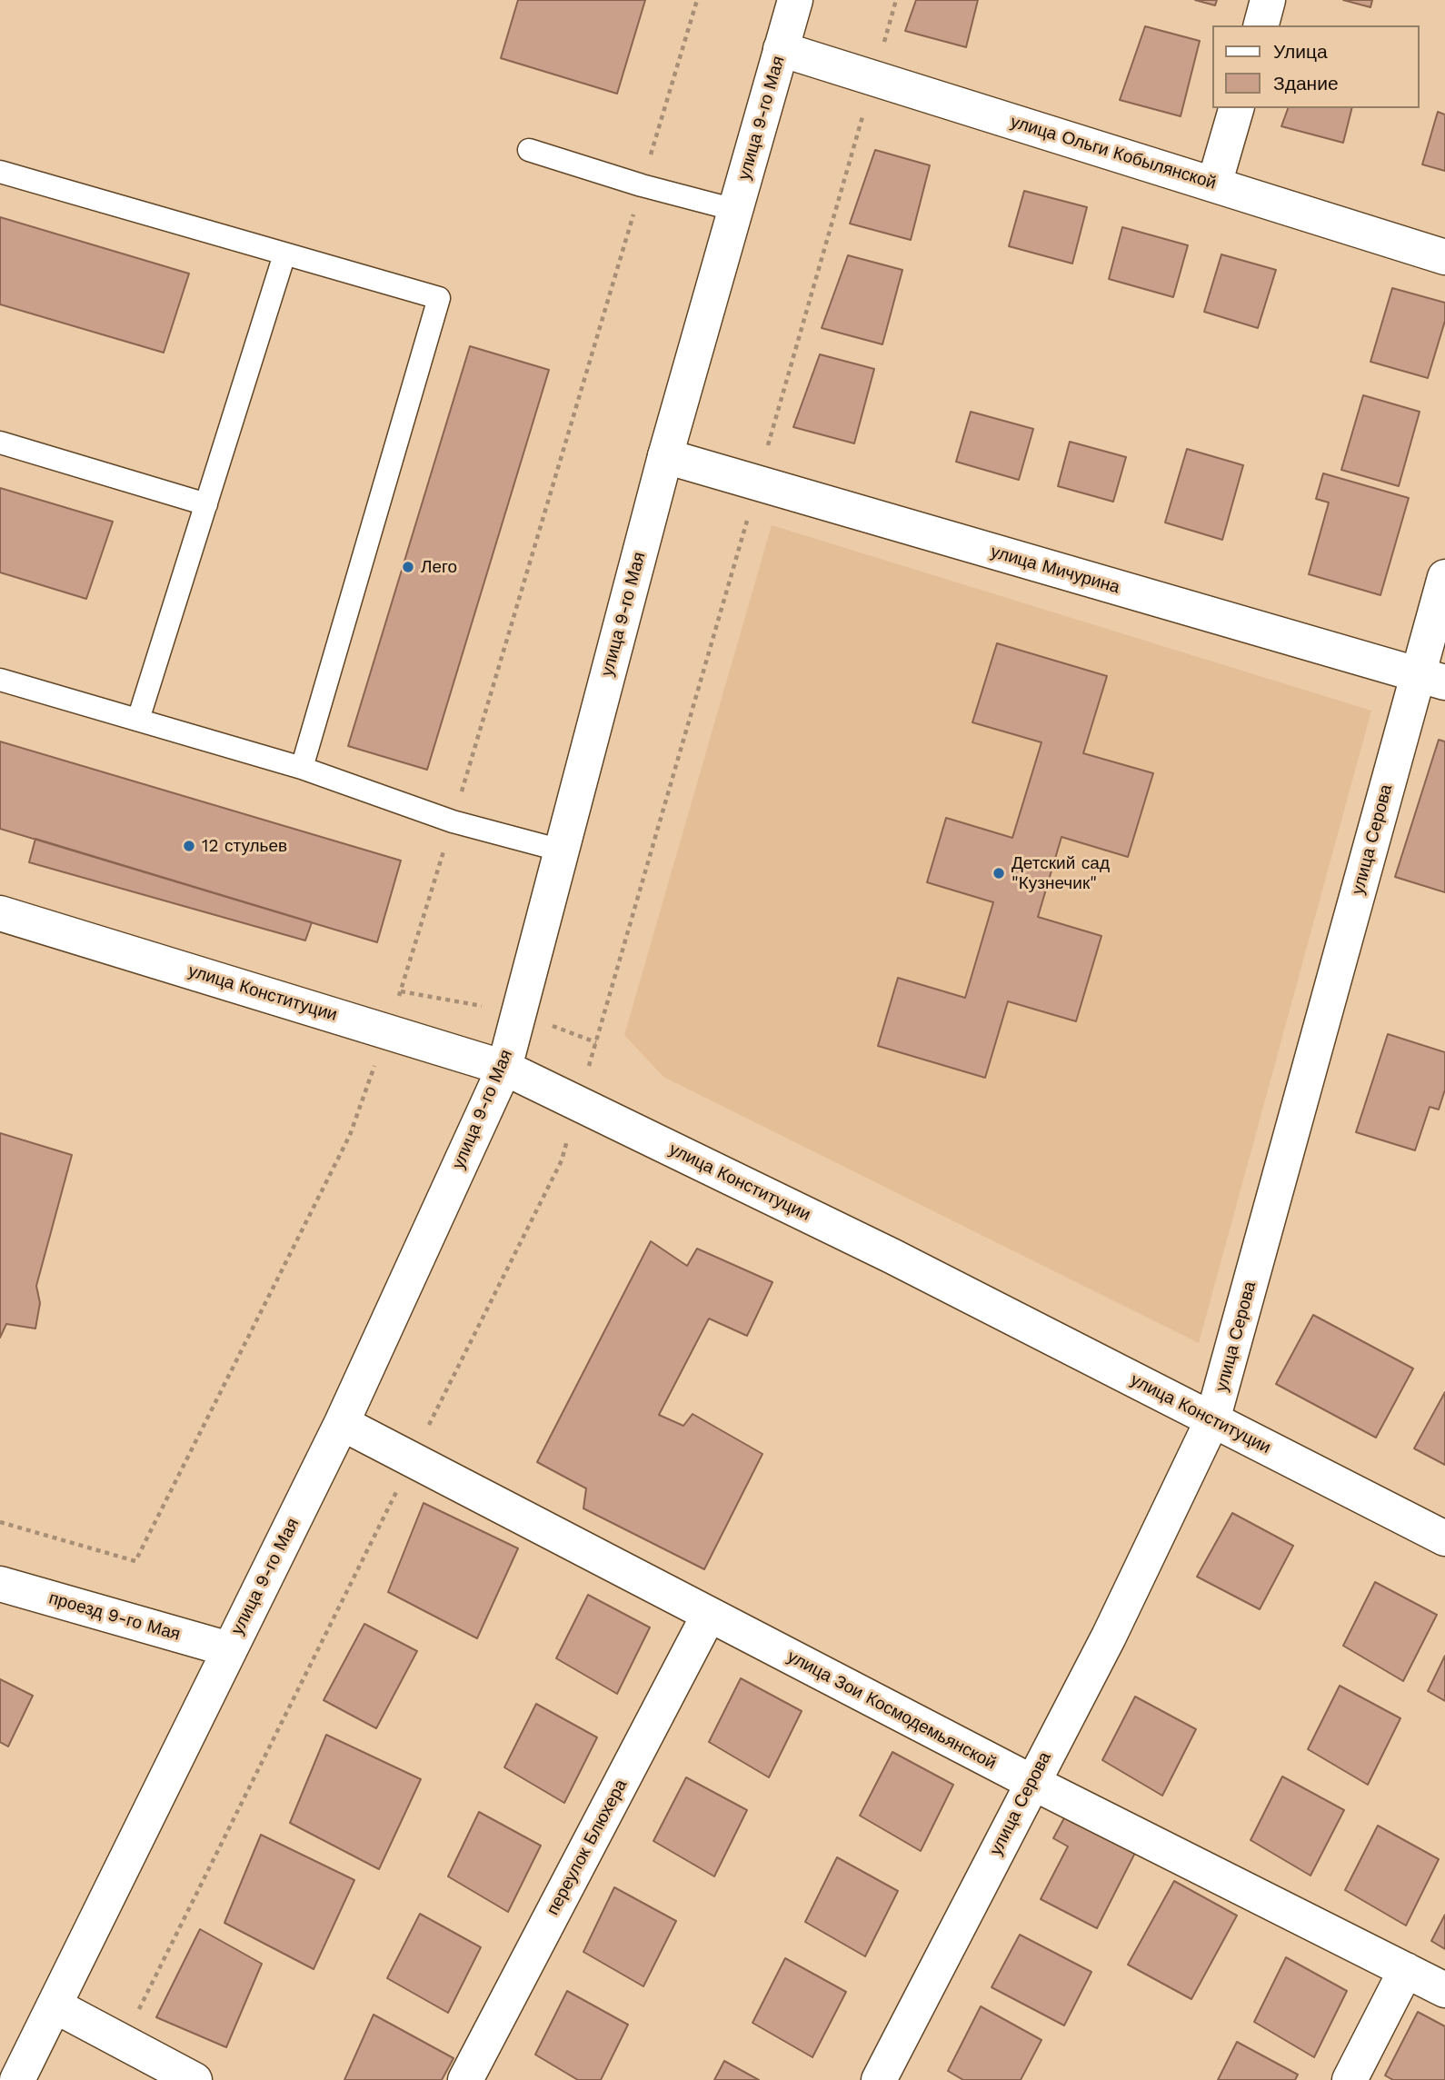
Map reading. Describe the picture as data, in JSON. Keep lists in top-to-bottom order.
{
  "streets": {
    "street": [
      "улица 9-го Мая",
      "улица Ольги Кобылянской",
      "улица Мичурина",
      "улица Серова",
      "улица Конституции",
      "проезд 9-го Мая",
      "улица Зои Космодемьянской",
      "переулок Блюхера"
    ]
  },
  "crossings": [
    ["улица 9-го Мая", "улица Ольги Кобылянской"],
    ["улица 9-го Мая", "улица Мичурина"],
    ["улица 9-го Мая", "улица Конституции"],
    ["улица 9-го Мая", "проезд 9-го Мая"],
    ["улица 9-го Мая", "улица Зои Космодемьянской"],
    ["улица Мичурина", "улица Серова"],
    ["улица Серова", "улица Конституции"],
    ["улица Серова", "улица Зои Космодемьянской"],
    ["улица Зои Космодемьянской", "переулок Блюхера"]
  ],
  "places": ["Лего", "12 стульев", "Детский сад \"Кузнечик\""],
  "legend": ["Улица", "Здание"]
}
